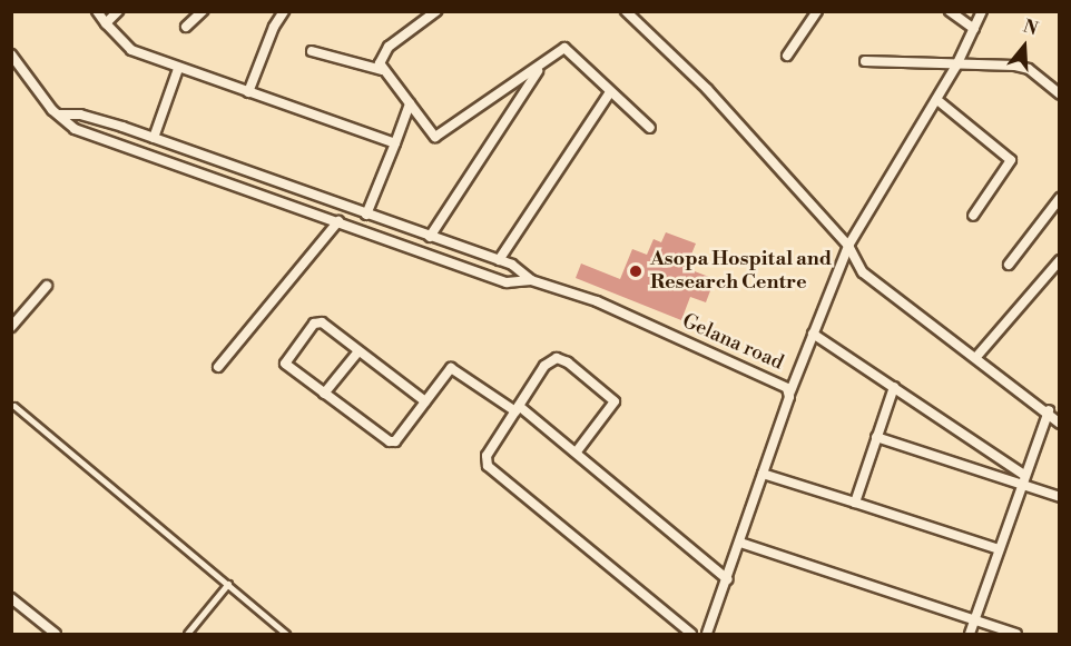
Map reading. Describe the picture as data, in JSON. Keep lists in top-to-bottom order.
{
  "streets": {
    "street": ["Gelana road"]
  },
  "places": ["Asopa Hospital and Research Centre"],
  "north": "top"
}
